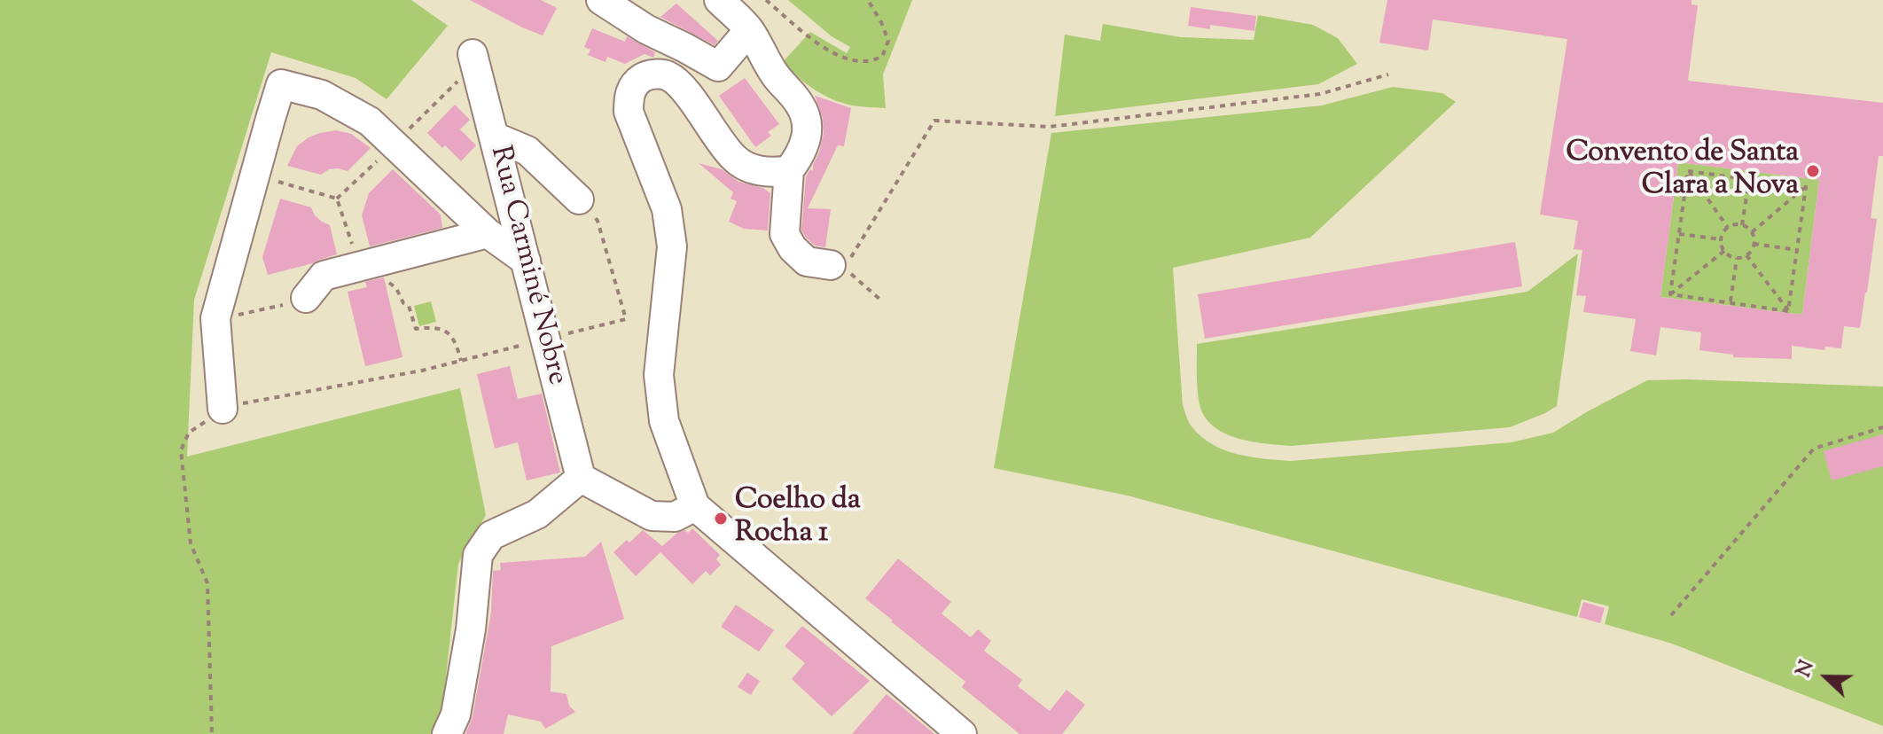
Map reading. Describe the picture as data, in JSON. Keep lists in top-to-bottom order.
{
  "streets": {
    "street": ["Rua Carminé Nobre"]
  },
  "places": ["Convento de Santa Clara a Nova", "Coelho da Rocha 1"],
  "north": "left"
}
